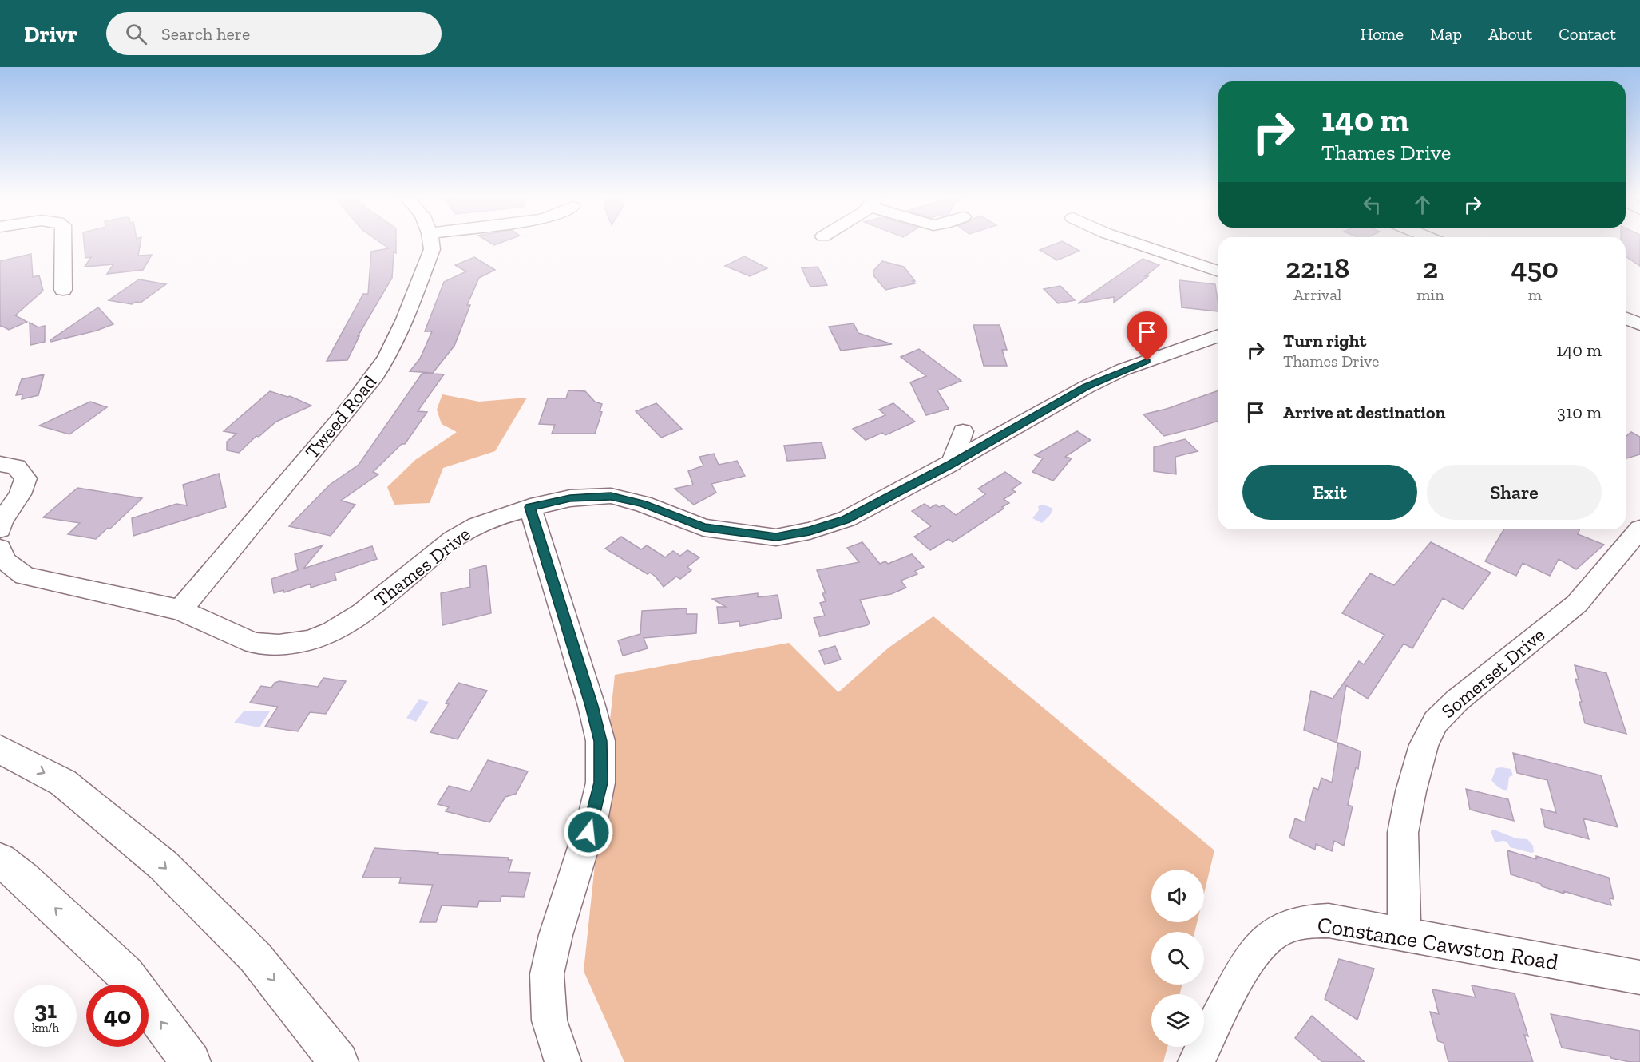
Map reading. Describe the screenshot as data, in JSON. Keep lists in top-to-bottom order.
{
  "streets": {
    "street": [
      "Tweed Road",
      "Thames Drive",
      "Somerset Drive",
      "Constance Cawston Road"
    ]
  },
  "crossings": [
    ["Tweed Road", "Thames Drive"],
    ["Somerset Drive", "Constance Cawston Road"]
  ],
  "page": {
    "header": "Drivr",
    "search": "Search here",
    "nav": [
      "Home",
      "Map",
      "About",
      "Contact"
    ],
    "turn": ["140 m", "Thames Drive"],
    "eta": [
      "22:18",
      "Arrival",
      "2",
      "min",
      "450",
      "m"
    ],
    "list": [
      {
        "name": "Turn right",
        "note": "Thames Drive",
        "value": "140 m"
      },
      {
        "name": "Arrive at destination",
        "value": "310 m"
      }
    ],
    "buttons": ["Exit", "Share"],
    "speed": "31 km/h",
    "limit": "40"
  }
}
